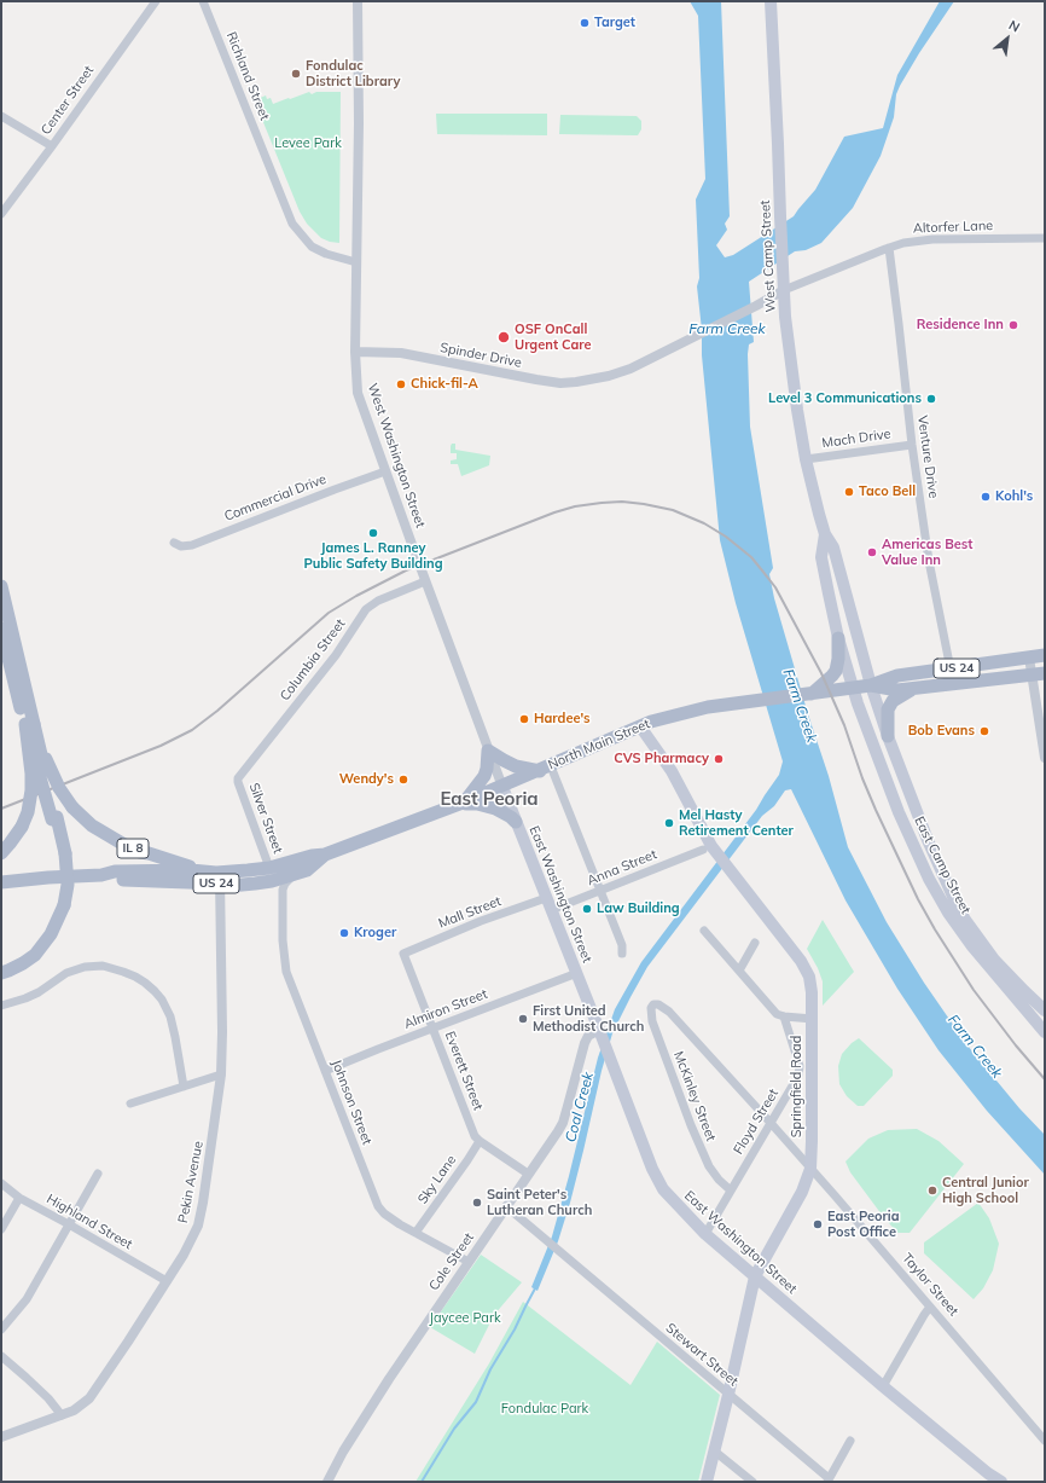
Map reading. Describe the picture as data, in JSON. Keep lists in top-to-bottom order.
{
  "streets": {
    "main road": [
      "West Camp Street",
      "US 24",
      "North Main Street",
      "IL 8",
      "East Camp Street",
      "East Washington Street",
      "Springfield Road"
    ],
    "street": [
      "Richland Street",
      "Center Street",
      "Altorfer Lane",
      "Spinder Drive",
      "Mach Drive",
      "West Washington Street",
      "Venture Drive",
      "Commercial Drive",
      "Columbia Street",
      "Silver Street",
      "Anna Street",
      "Mall Street",
      "Almiron Street",
      "Everett Street",
      "McKinley Street",
      "Johnson Street",
      "Floyd Street",
      "Sky Lane",
      "Pekin Avenue",
      "Highland Street",
      "Cole Street",
      "Taylor Street",
      "Stewart Street"
    ]
  },
  "crossings": [
    ["Richland Street", "West Washington Street"],
    ["Altorfer Lane", "West Camp Street"],
    ["Altorfer Lane", "Spinder Drive"],
    ["Altorfer Lane", "Venture Drive"],
    ["West Camp Street", "Spinder Drive"],
    ["West Camp Street", "Mach Drive"],
    ["West Camp Street", "North Main Street"],
    ["West Camp Street", "East Camp Street"],
    ["Spinder Drive", "West Washington Street"],
    ["Mach Drive", "Venture Drive"],
    ["West Washington Street", "Commercial Drive"],
    ["West Washington Street", "Columbia Street"],
    ["West Washington Street", "US 24"],
    ["West Washington Street", "North Main Street"],
    ["West Washington Street", "East Washington Street"],
    ["Venture Drive", "North Main Street"],
    ["Columbia Street", "Silver Street"],
    ["US 24", "North Main Street"],
    ["US 24", "Silver Street"],
    ["US 24", "IL 8"],
    ["US 24", "East Washington Street"],
    ["US 24", "Johnson Street"],
    ["US 24", "Pekin Avenue"],
    ["North Main Street", "East Camp Street"],
    ["North Main Street", "East Washington Street"],
    ["North Main Street", "Springfield Road"],
    ["Anna Street", "East Washington Street"],
    ["East Washington Street", "Mall Street"],
    ["East Washington Street", "Almiron Street"],
    ["East Washington Street", "Springfield Road"],
    ["East Washington Street", "Floyd Street"],
    ["East Washington Street", "Cole Street"],
    ["Mall Street", "Everett Street"],
    ["Almiron Street", "Everett Street"],
    ["Almiron Street", "Johnson Street"],
    ["Everett Street", "Sky Lane"],
    ["Everett Street", "Cole Street"],
    ["Springfield Road", "Taylor Street"],
    ["Springfield Road", "Stewart Street"],
    ["McKinley Street", "Floyd Street"],
    ["McKinley Street", "Taylor Street"],
    ["Johnson Street", "Sky Lane"],
    ["Johnson Street", "Cole Street"],
    ["Floyd Street", "Taylor Street"],
    ["Pekin Avenue", "Highland Street"],
    ["Cole Street", "Stewart Street"]
  ],
  "districts": ["East Peoria"],
  "water": ["Farm Creek", "Coal Creek"],
  "parks": ["Levee Park", "Jaycee Park", "Fondulac Park"],
  "places": [
    "Target",
    "Fondulac District Library",
    "Residence Inn",
    "OSF OnCall Urgent Care",
    "Chick-fil-A",
    "Level 3 Communications",
    "Taco Bell",
    "Kohl's",
    "James L. Ranney Public Safety Building",
    "Americas Best Value Inn",
    "Hardee's",
    "Bob Evans",
    "CVS Pharmacy",
    "Wendy's",
    "Mel Hasty Retirement Center",
    "Law Building",
    "Kroger",
    "First United Methodist Church",
    "Central Junior High School",
    "Saint Peter's Lutheran Church",
    "East Peoria Post Office"
  ],
  "north": "top right"
}
